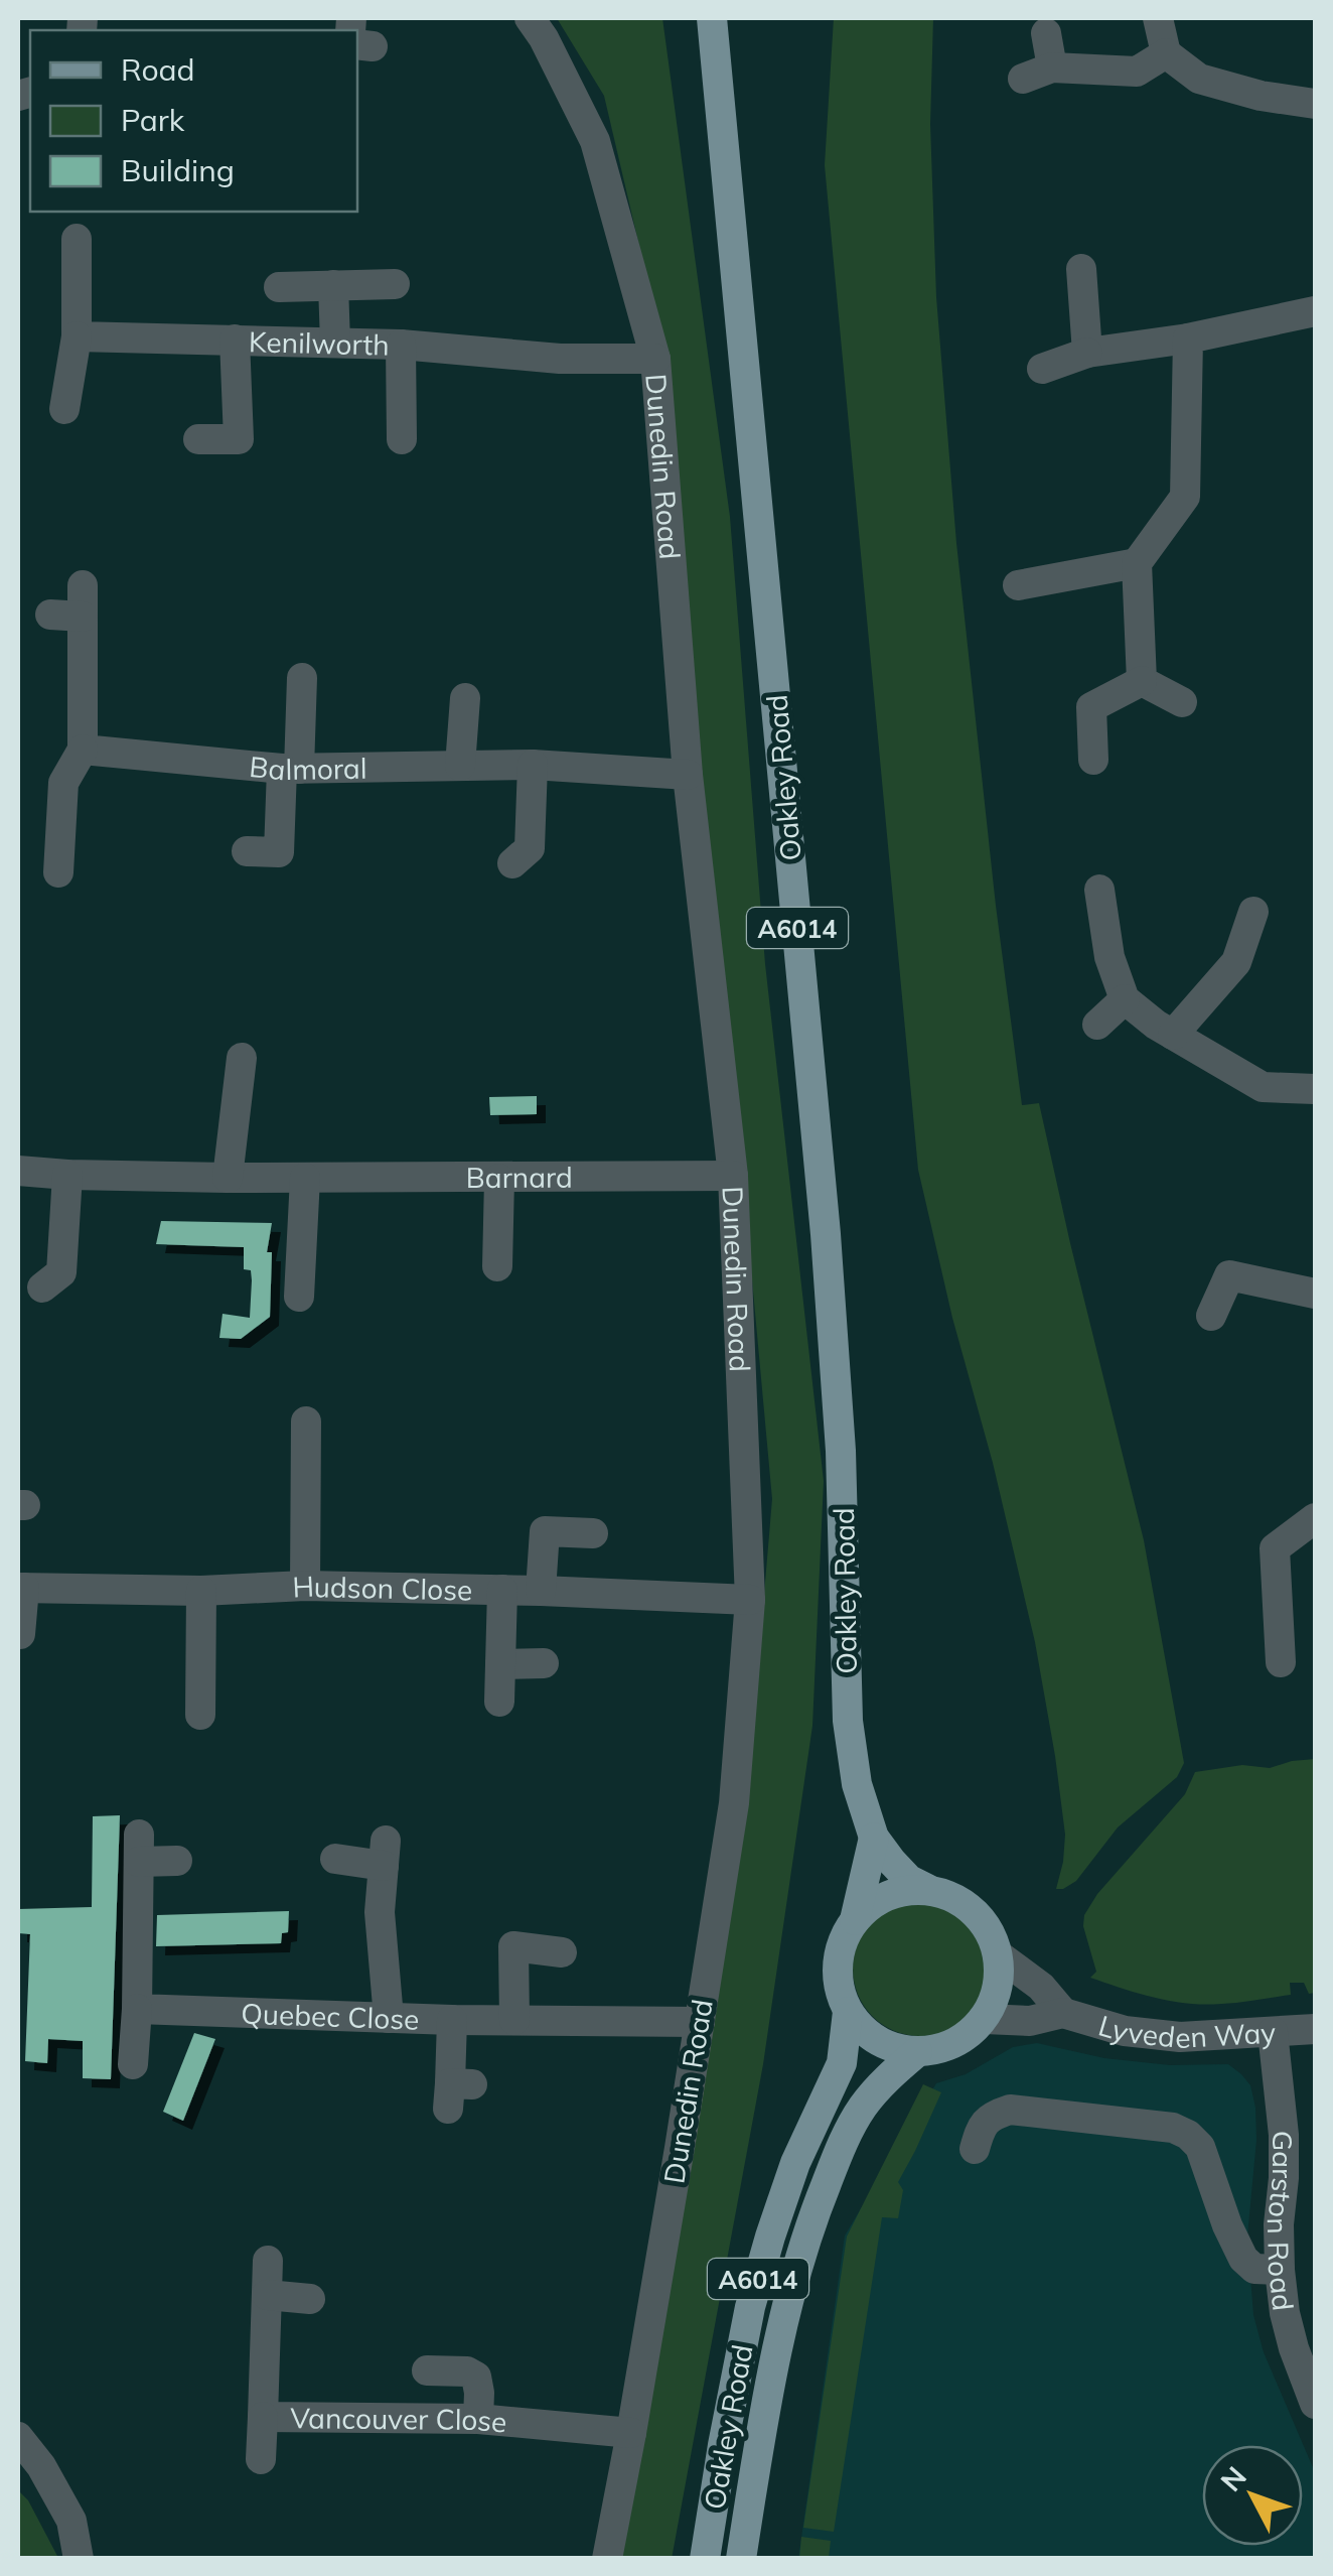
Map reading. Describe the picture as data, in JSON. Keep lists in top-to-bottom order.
{
  "streets": {
    "main road": ["Oakley Road", "A6014"],
    "street": [
      "Kenilworth",
      "Dunedin Road",
      "Balmoral",
      "Barnard",
      "Hudson Close",
      "Quebec Close",
      "Lyveden Way",
      "Garston Road",
      "Vancouver Close"
    ]
  },
  "crossings": [
    ["Kenilworth", "Dunedin Road"],
    ["Dunedin Road", "Balmoral"],
    ["Dunedin Road", "Barnard"],
    ["Dunedin Road", "Hudson Close"],
    ["Dunedin Road", "Quebec Close"],
    ["Dunedin Road", "Vancouver Close"],
    ["Oakley Road", "Lyveden Way"],
    ["Lyveden Way", "Garston Road"]
  ],
  "legend": ["Road", "Park", "Building"],
  "north": "top left"
}
